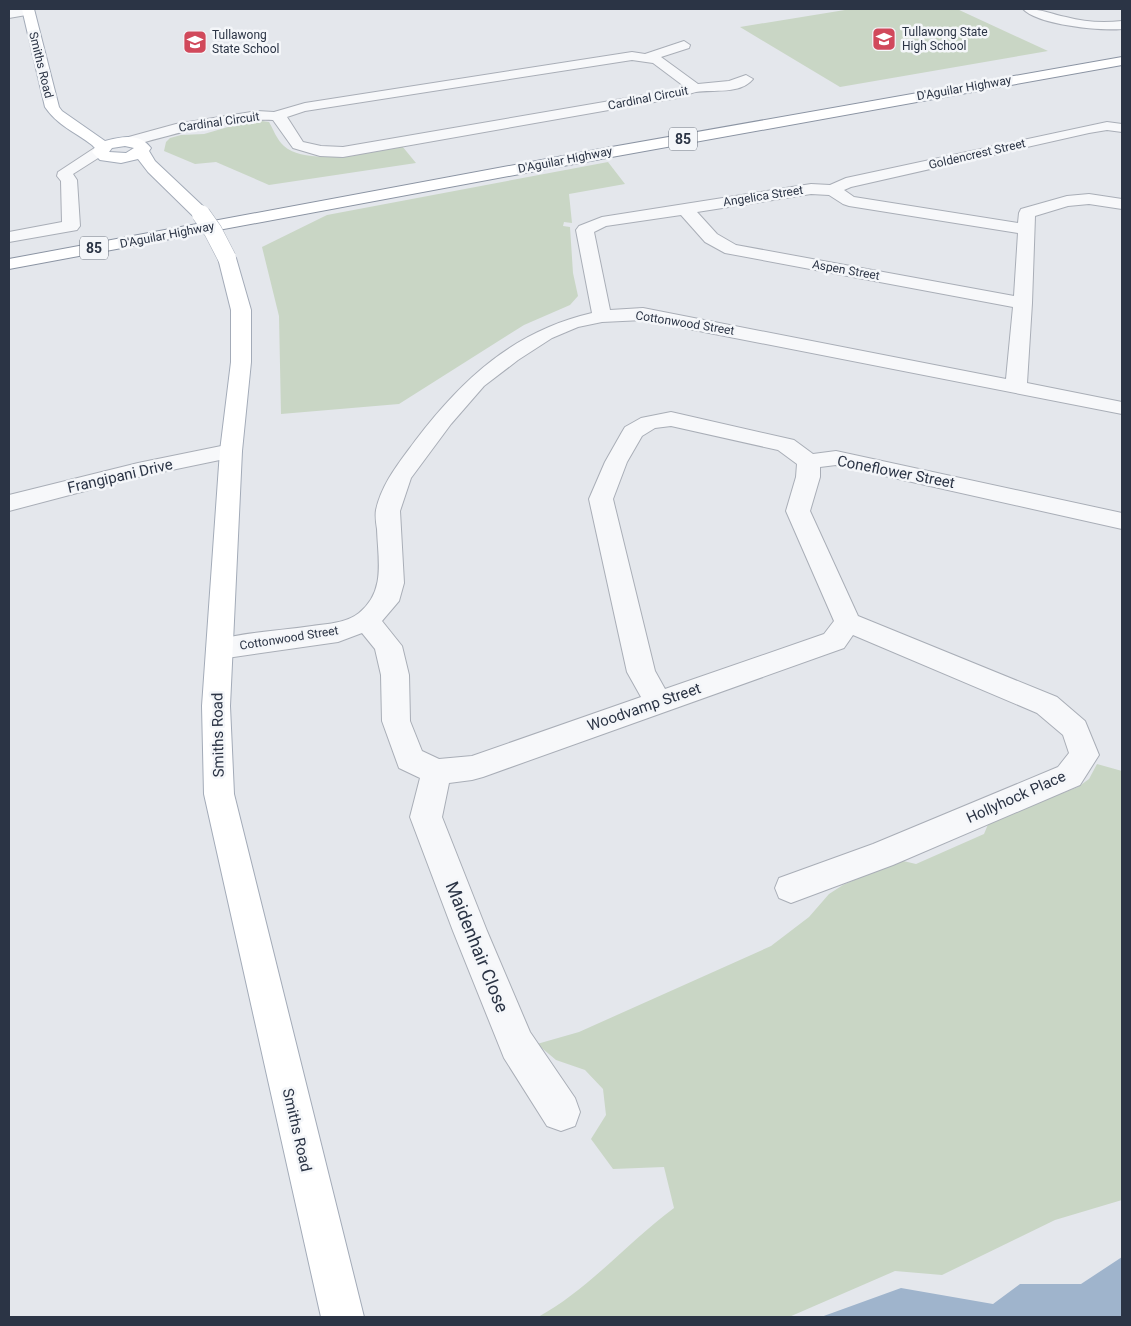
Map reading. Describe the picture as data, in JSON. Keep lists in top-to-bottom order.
{
  "streets": {
    "main road": ["Smiths Road", "D'Aguilar Highway", "85"],
    "street": [
      "Cardinal Circuit",
      "Goldencrest Street",
      "Angelica Street",
      "Aspen Street",
      "Cottonwood Street",
      "Coneflower Street",
      "Frangipani Drive",
      "Woodvamp Street",
      "Hollyhock Place",
      "Maidenhair Close"
    ]
  },
  "crossings": [
    ["Smiths Road", "Cardinal Circuit"],
    ["Smiths Road", "Cottonwood Street"],
    ["Smiths Road", "Frangipani Drive"],
    ["Goldencrest Street", "Angelica Street"],
    ["Angelica Street", "Aspen Street"],
    ["Angelica Street", "Cottonwood Street"],
    ["Woodvamp Street", "Hollyhock Place"],
    ["Woodvamp Street", "Maidenhair Close"]
  ],
  "places": {
    "school or university": ["Tullawong State High School", "Tullawong State School"]
  }
}
